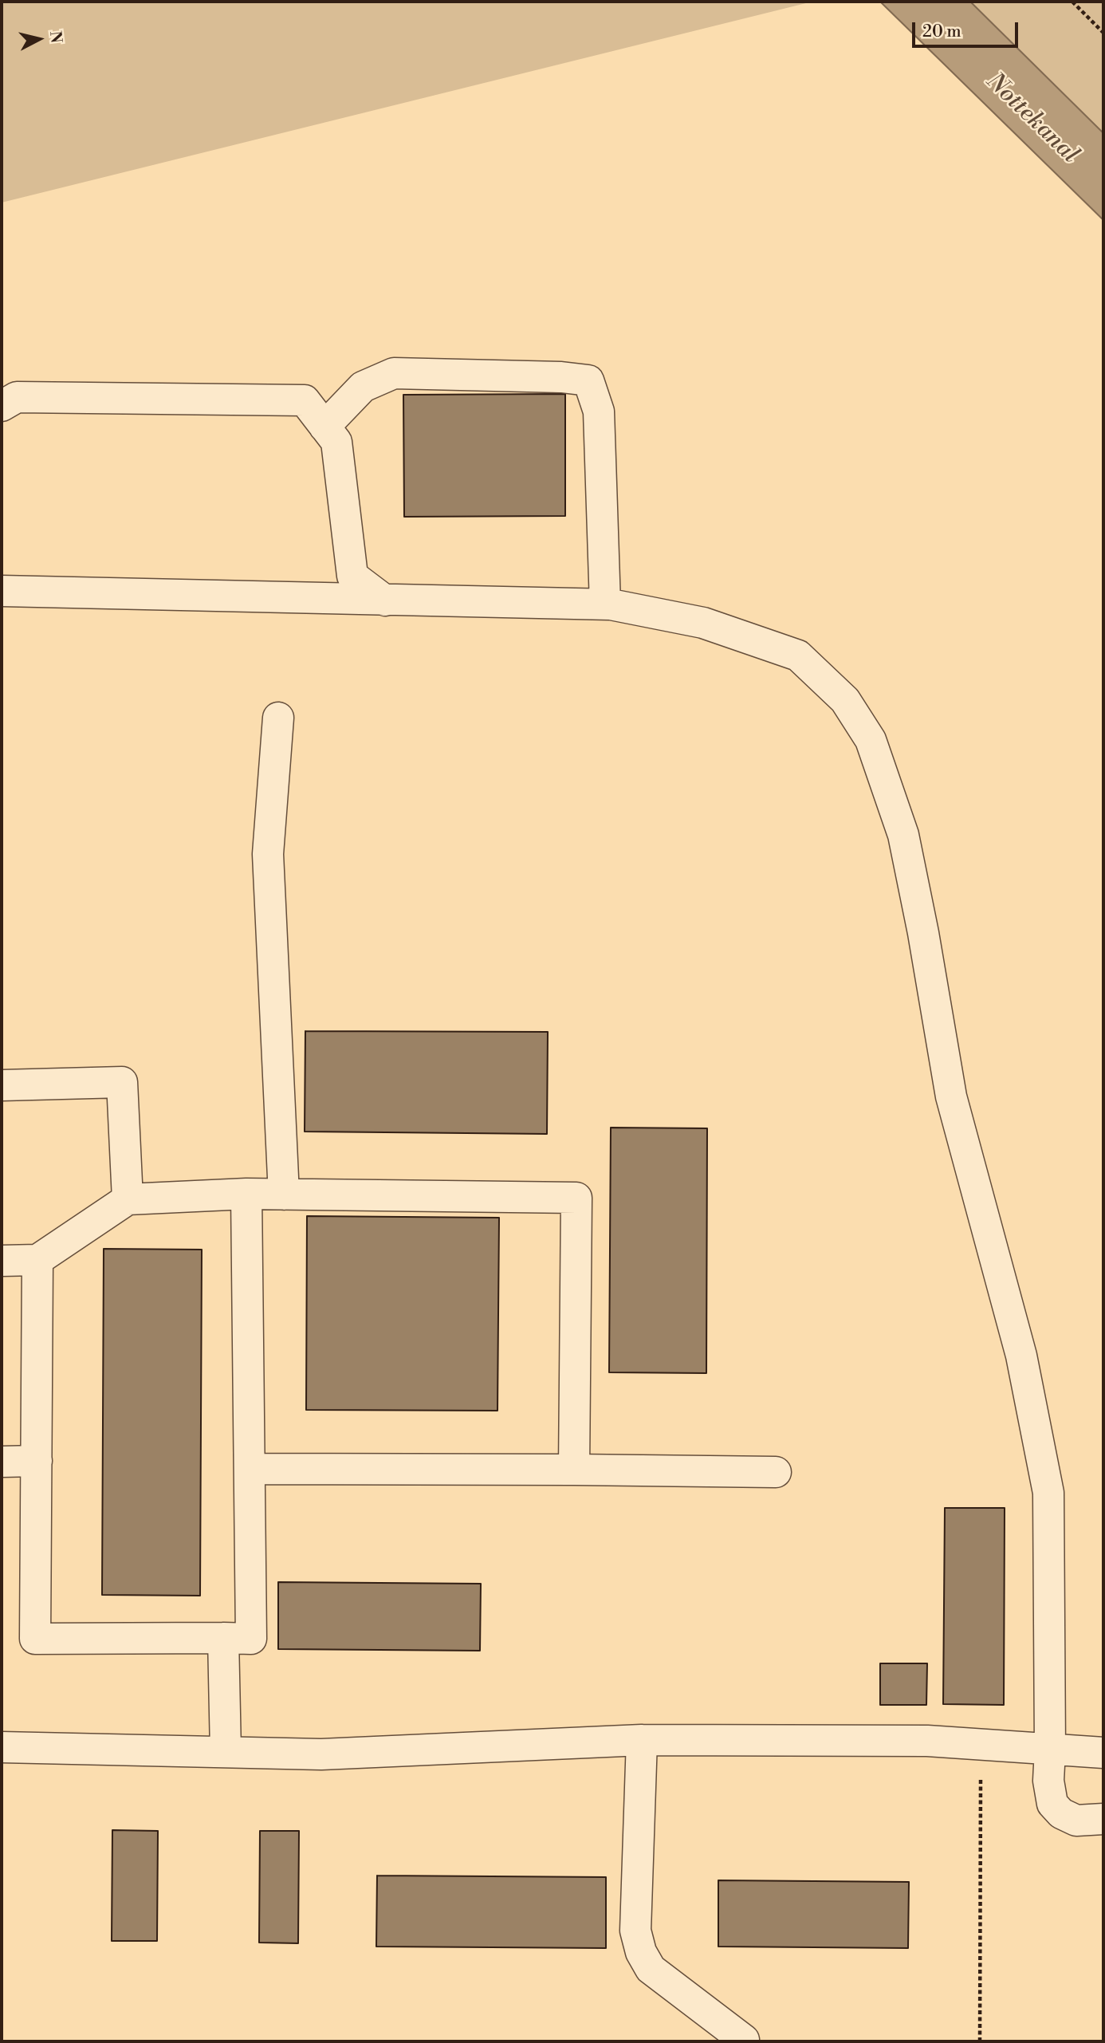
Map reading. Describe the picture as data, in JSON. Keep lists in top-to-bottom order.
{
  "water": ["Nottekanal"],
  "scale_bar": "20 m",
  "north": "right"
}
